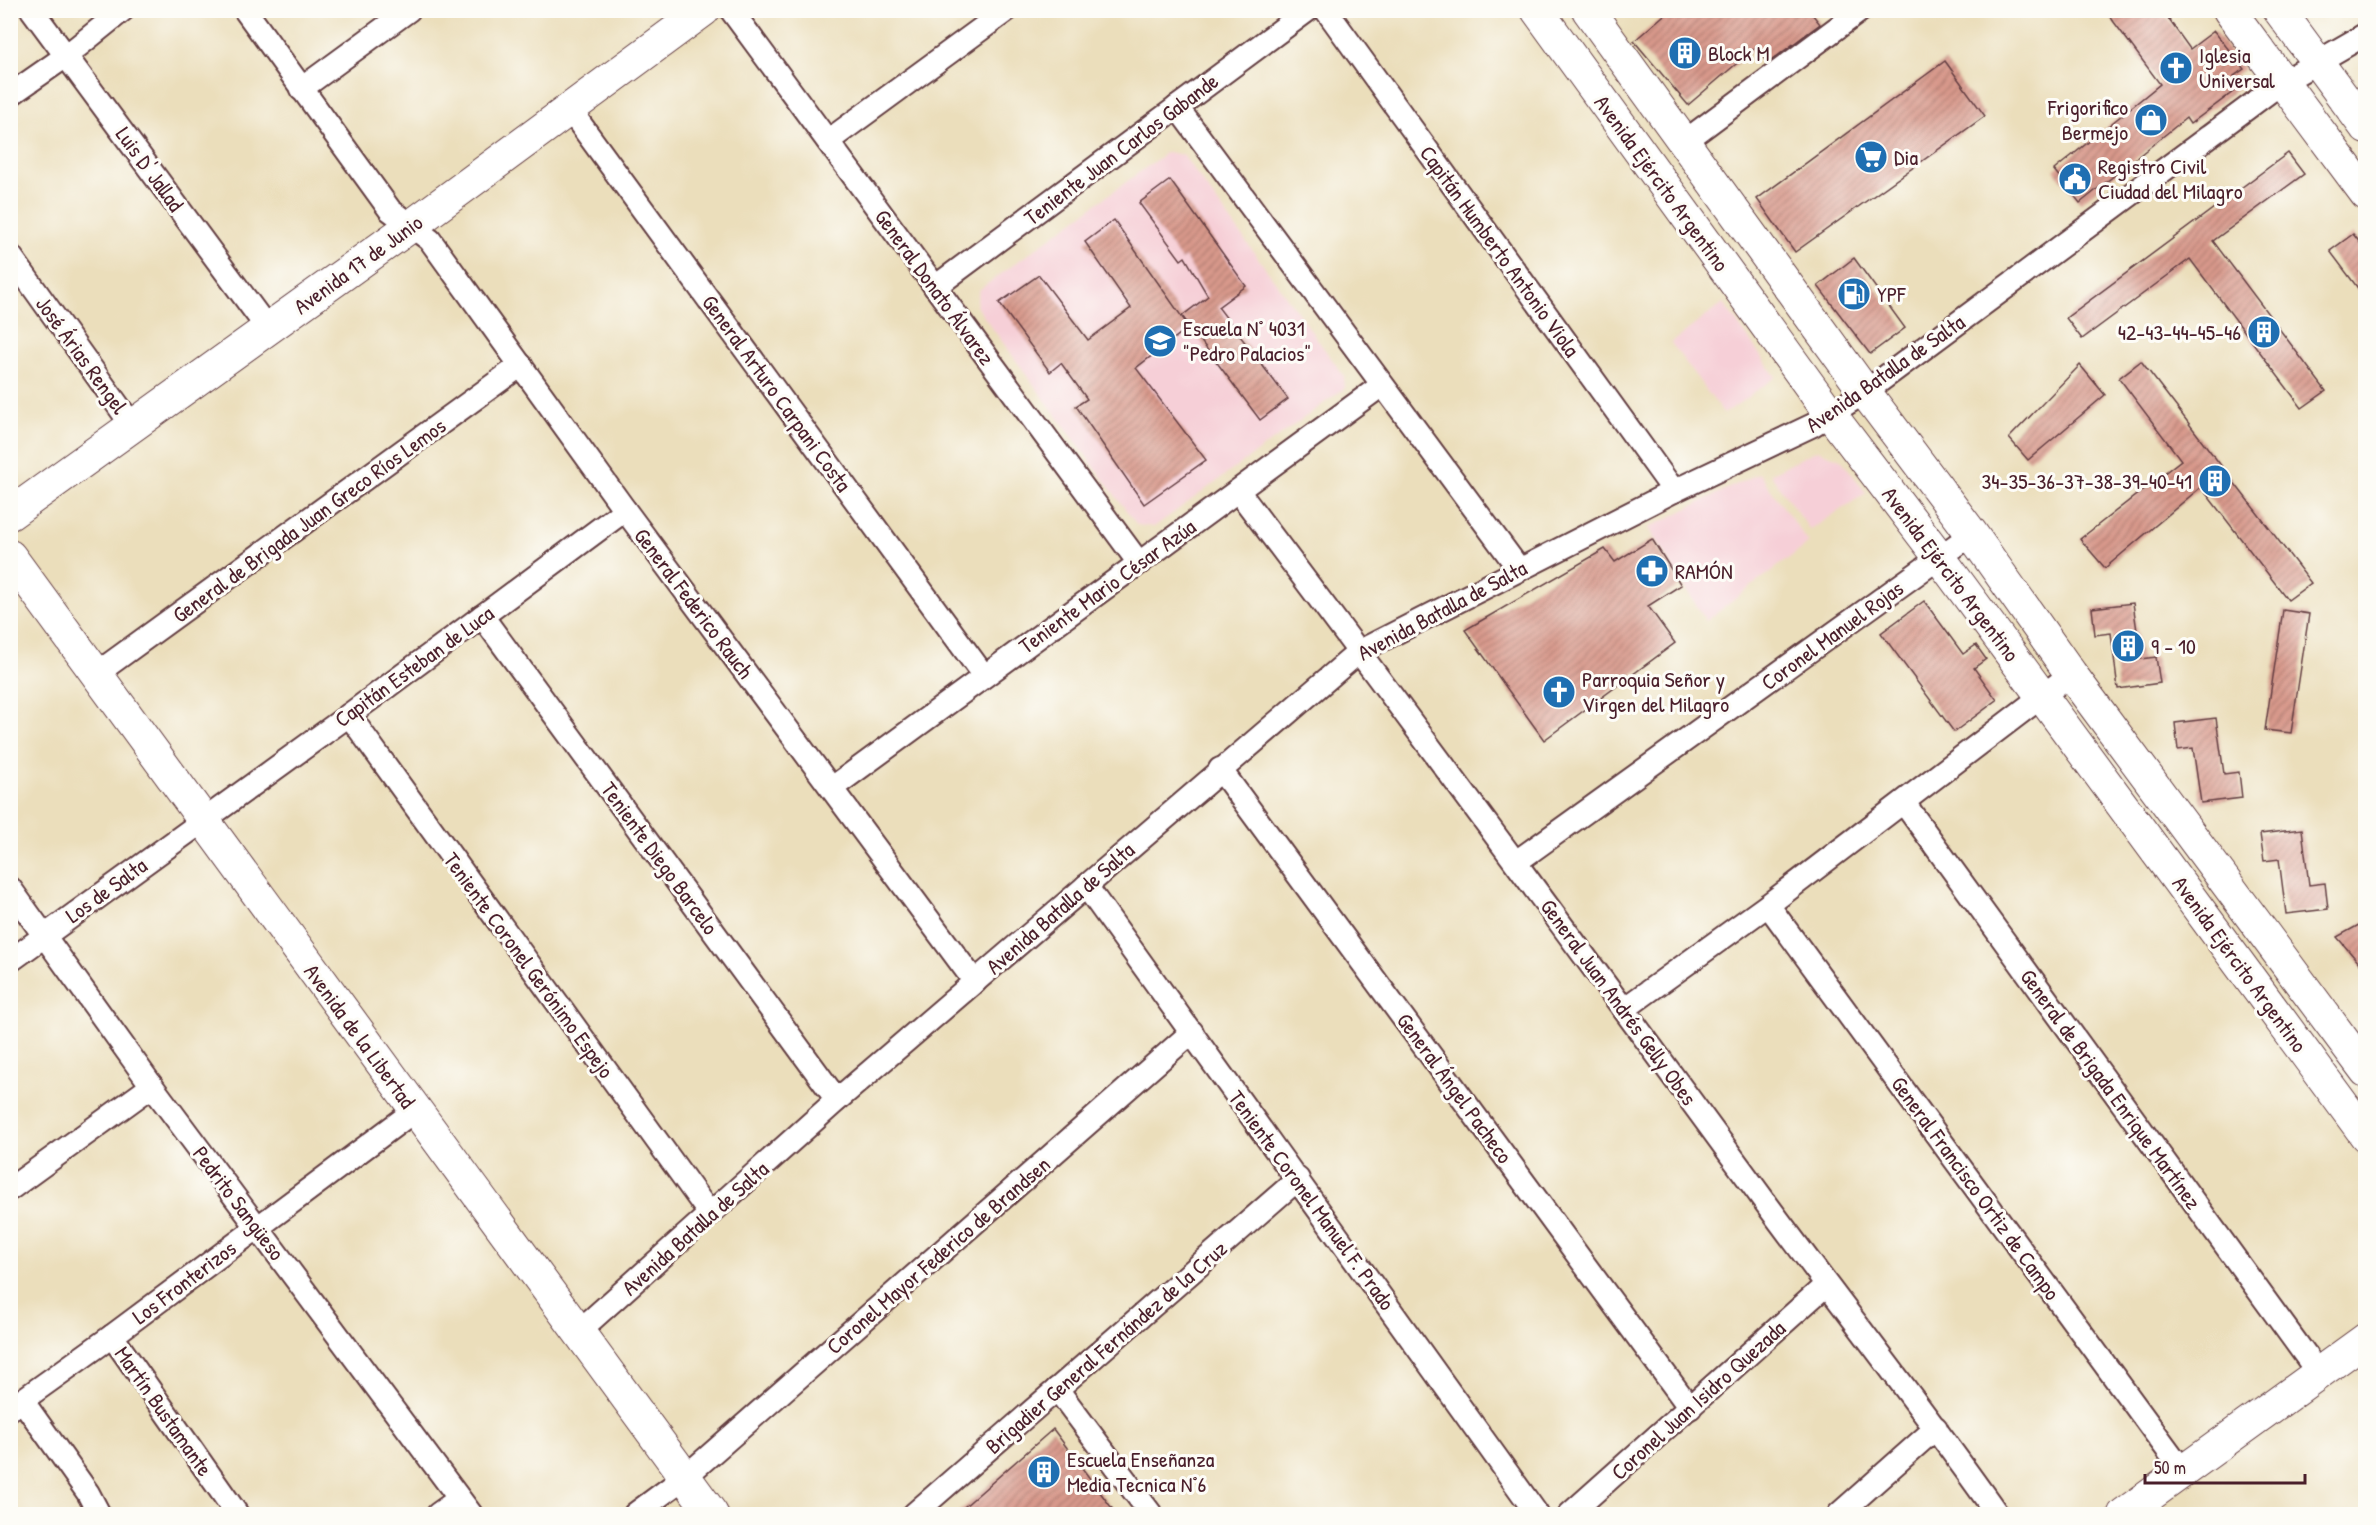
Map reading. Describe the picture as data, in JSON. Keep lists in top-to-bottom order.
{
  "streets": {
    "street": [
      "Teniente Juan Carlos Gabande",
      "Luis D' Jallad",
      "Avenida Ejército Argentino",
      "Capitán Humberto Antonio Viola",
      "Avenida 17 de Junio",
      "General Donato Álvarez",
      "José Árias Rengel",
      "Avenida Batalla de Salta",
      "General Arturo Carpani Costa",
      "General de Brigada Juan Greco Ríos Lemos",
      "Teniente Mario César Azúa",
      "General Federico Rauch",
      "Coronel Manuel Rojas",
      "Capitán Esteban de Luca",
      "Teniente Diego Barcelo",
      "Los de Salta",
      "Teniente Coronel Gerónimo Espejo",
      "General Juan Andrés Gelly Obes",
      "Avenida de la Libertad",
      "General Ángel Pacheco",
      "General de Brigada Enrique Martínez",
      "General Francisco Ortiz de Campo",
      "Teniente Coronel Manuel F. Prado",
      "Pedrito Sangüeso",
      "Coronel Mayor Federico de Brandsen",
      "Los Fronterizos",
      "Brigadier General Fernández de la Cruz",
      "Coronel Juan Isidro Quezada",
      "Martín Bustamante"
    ]
  },
  "crossings": [
    ["Teniente Juan Carlos Gabande", "General Donato Álvarez"],
    ["Luis D' Jallad", "Avenida 17 de Junio"],
    ["Avenida Ejército Argentino", "Avenida Batalla de Salta"],
    ["Avenida Ejército Argentino", "Coronel Manuel Rojas"],
    ["Capitán Humberto Antonio Viola", "Avenida Batalla de Salta"],
    ["Avenida 17 de Junio", "José Árias Rengel"],
    ["Avenida 17 de Junio", "General Arturo Carpani Costa"],
    ["Avenida 17 de Junio", "General Federico Rauch"],
    ["General Donato Álvarez", "Teniente Mario César Azúa"],
    ["Avenida Batalla de Salta", "General Federico Rauch"],
    ["Avenida Batalla de Salta", "Teniente Diego Barcelo"],
    ["Avenida Batalla de Salta", "Teniente Coronel Gerónimo Espejo"],
    ["Avenida Batalla de Salta", "General Juan Andrés Gelly Obes"],
    ["Avenida Batalla de Salta", "Avenida de la Libertad"],
    ["Avenida Batalla de Salta", "General Ángel Pacheco"],
    ["Avenida Batalla de Salta", "Teniente Coronel Manuel F. Prado"],
    ["General Arturo Carpani Costa", "Teniente Mario César Azúa"],
    ["General de Brigada Juan Greco Ríos Lemos", "General Federico Rauch"],
    ["General de Brigada Juan Greco Ríos Lemos", "Avenida de la Libertad"],
    ["Teniente Mario César Azúa", "General Federico Rauch"],
    ["Teniente Mario César Azúa", "General Juan Andrés Gelly Obes"],
    ["General Federico Rauch", "Capitán Esteban de Luca"],
    ["Coronel Manuel Rojas", "General Juan Andrés Gelly Obes"],
    ["Capitán Esteban de Luca", "Teniente Diego Barcelo"],
    ["Capitán Esteban de Luca", "Los de Salta"],
    ["Capitán Esteban de Luca", "Teniente Coronel Gerónimo Espejo"],
    ["Capitán Esteban de Luca", "Avenida de la Libertad"],
    ["Los de Salta", "Avenida de la Libertad"],
    ["Los de Salta", "Pedrito Sangüeso"],
    ["General Juan Andrés Gelly Obes", "Coronel Juan Isidro Quezada"],
    ["Avenida de la Libertad", "Coronel Mayor Federico de Brandsen"],
    ["Avenida de la Libertad", "Los Fronterizos"],
    ["General Ángel Pacheco", "Coronel Juan Isidro Quezada"],
    ["Teniente Coronel Manuel F. Prado", "Coronel Mayor Federico de Brandsen"],
    ["Teniente Coronel Manuel F. Prado", "Brigadier General Fernández de la Cruz"],
    ["Pedrito Sangüeso", "Los Fronterizos"],
    ["Los Fronterizos", "Martín Bustamante"]
  ],
  "places": {
    "building": [
      "Block M",
      "42-43-44-45-46",
      "34-35-36-37-38-39-40-41",
      "9 - 10",
      "Escuela Enseñanza Media Tecnica N°6"
    ],
    "church": ["Iglesia Universal", "Parroquia Señor y Virgen del Milagro"],
    "shop": ["Frigorifico Bermejo"],
    "supermarket": ["Dia"],
    "public building": ["Registro Civil Ciudad del Milagro"],
    "fuel station": ["YPF"],
    "school or university": ["Escuela N° 4031 \"Pedro Palacios\""],
    "pharmacy": ["RAMÓN"]
  },
  "scale_bar": "50 m"
}
